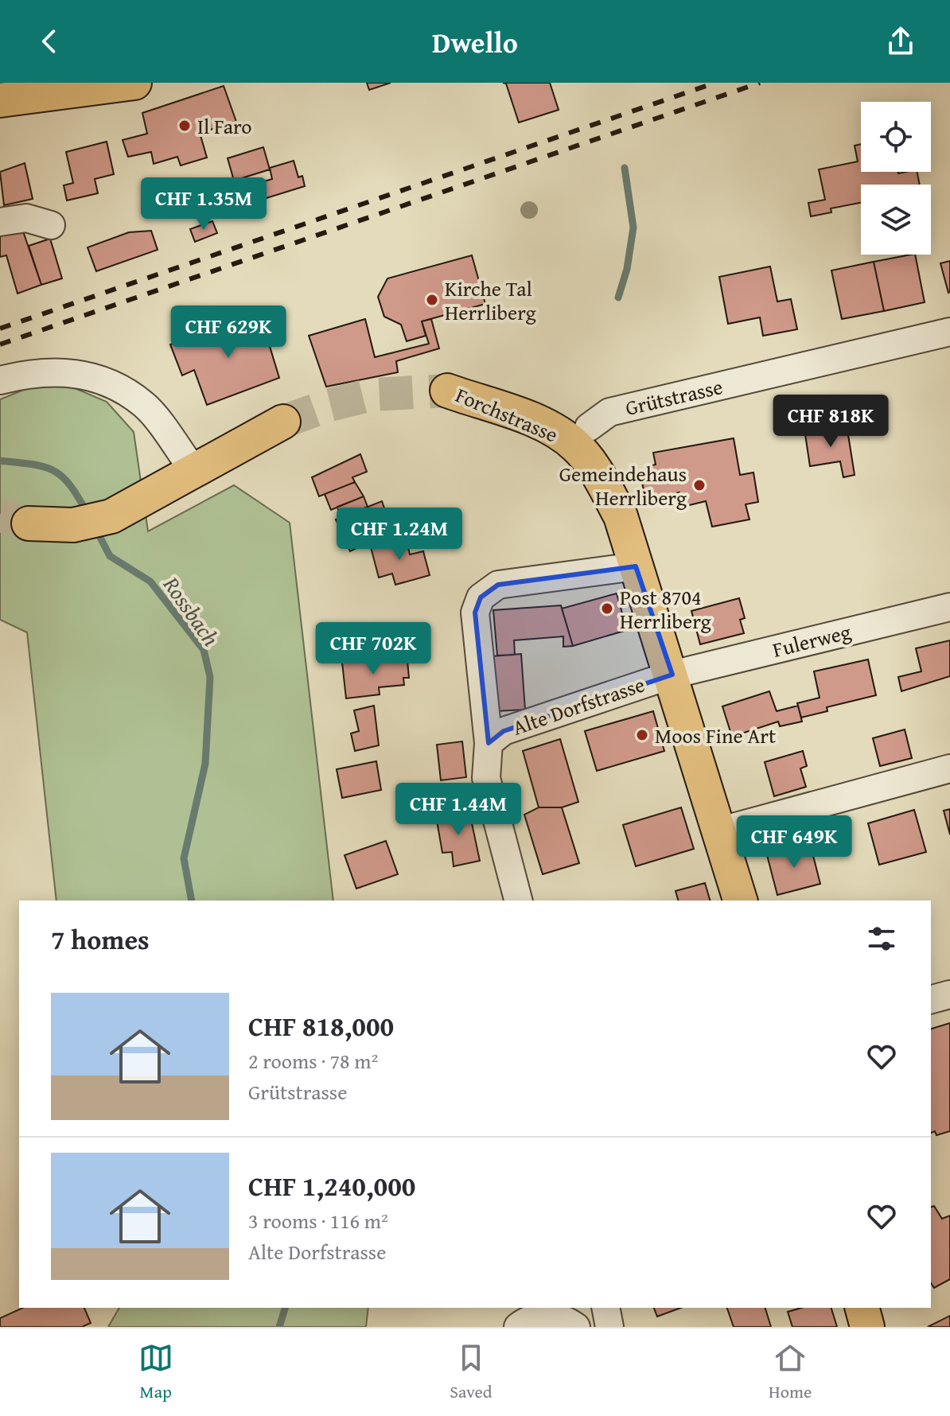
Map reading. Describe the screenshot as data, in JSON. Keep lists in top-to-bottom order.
{
  "streets": {
    "main road": ["Forchstrasse"],
    "street": ["Grütstrasse", "Fulerweg", "Alte Dorfstrasse"]
  },
  "crossings": [
    ["Grütstrasse", "Forchstrasse"],
    ["Forchstrasse", "Fulerweg"],
    ["Forchstrasse", "Alte Dorfstrasse"],
    ["Fulerweg", "Alte Dorfstrasse"]
  ],
  "water": ["Rossbach"],
  "places": [
    "Il Faro",
    "Kirche Tal Herrliberg",
    "Gemeindehaus Herrliberg",
    "Post 8704 Herrliberg",
    "Moos Fine Art"
  ],
  "page": {
    "header": "Dwello",
    "price": [
      "CHF 1.35M",
      "CHF 629K",
      "CHF 818K",
      "CHF 1.24M",
      "CHF 702K",
      "CHF 1.44M",
      "CHF 649K"
    ],
    "heading": "7 homes",
    "list": [
      {
        "name": "CHF 818,000",
        "note": "2 rooms · 78 m² · Grütstrasse"
      },
      {
        "name": "CHF 1,240,000",
        "note": "3 rooms · 116 m² · Alte Dorfstrasse"
      }
    ],
    "tabs": ["Map", "Saved", "Home"]
  }
}
